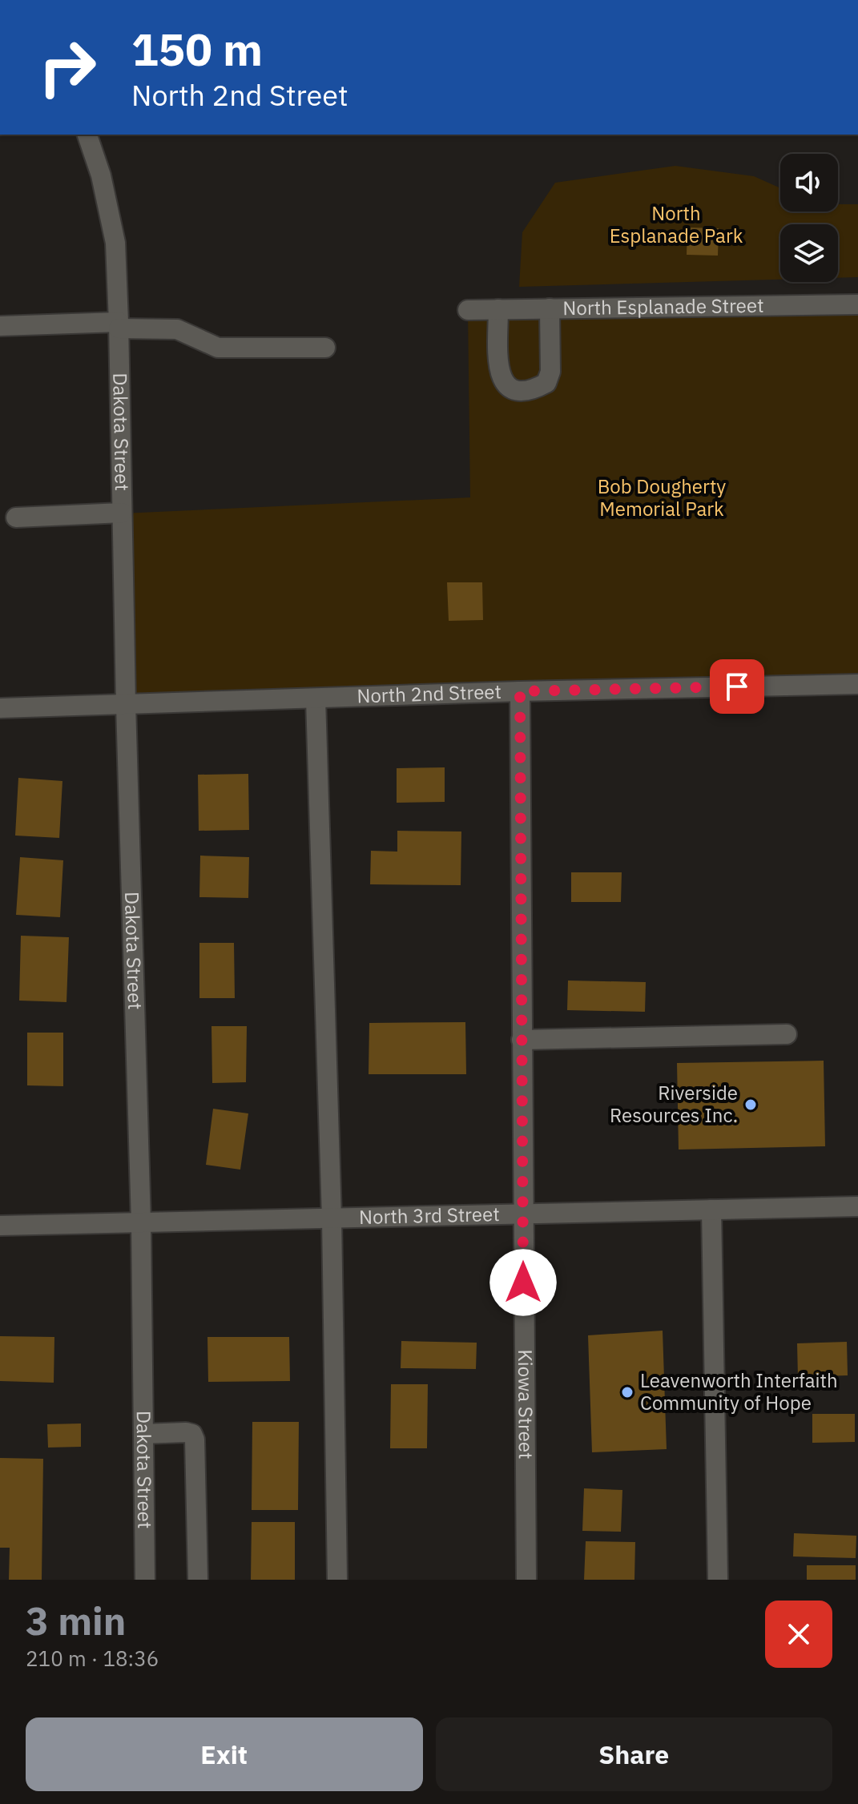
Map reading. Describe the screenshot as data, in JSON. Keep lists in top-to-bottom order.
{
  "streets": {
    "street": [
      "North Esplanade Street",
      "Dakota Street",
      "North 2nd Street",
      "North 3rd Street",
      "Kiowa Street"
    ]
  },
  "crossings": [
    ["Dakota Street", "North 2nd Street"],
    ["Dakota Street", "North 3rd Street"],
    ["North 2nd Street", "Kiowa Street"],
    ["North 3rd Street", "Kiowa Street"]
  ],
  "parks": ["North Esplanade Park", "Bob Dougherty Memorial Park"],
  "places": ["Riverside Resources Inc.", "Leavenworth Interfaith Community of Hope"],
  "page": {
    "turn": ["150 m", "North 2nd Street"],
    "heading": ["3 min", "210 m · 18:36"],
    "buttons": ["Exit", "Share"]
  }
}
